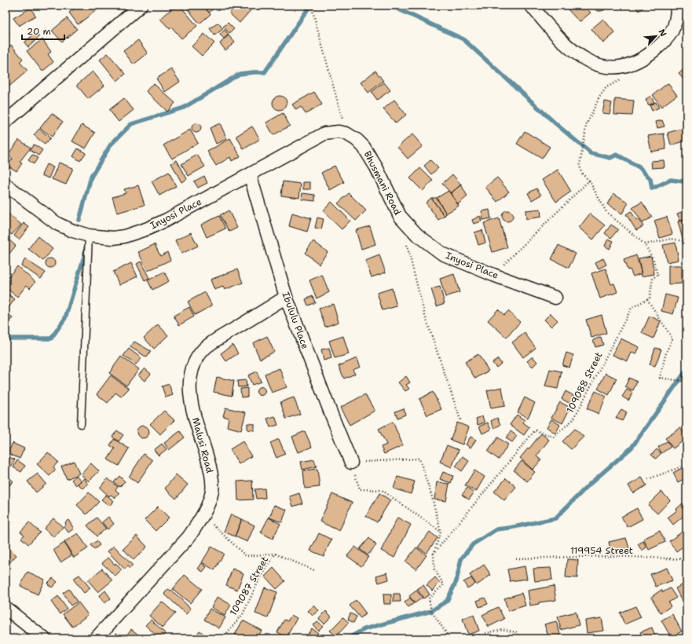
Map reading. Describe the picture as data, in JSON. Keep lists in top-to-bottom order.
{
  "streets": {
    "street": [
      "Bhusmani Road",
      "Inyosi Place",
      "Ibululu Place",
      "Malusi Road"
    ],
    "path": ["109088 Street", "119954 Street", "109087 Street"]
  },
  "crossings": [
    ["Bhusmani Road", "Inyosi Place"],
    ["Inyosi Place", "Ibululu Place"],
    ["Ibululu Place", "Malusi Road"],
    ["Malusi Road", "109087 Street"]
  ],
  "scale_bar": "20 m",
  "north": "top right"
}
